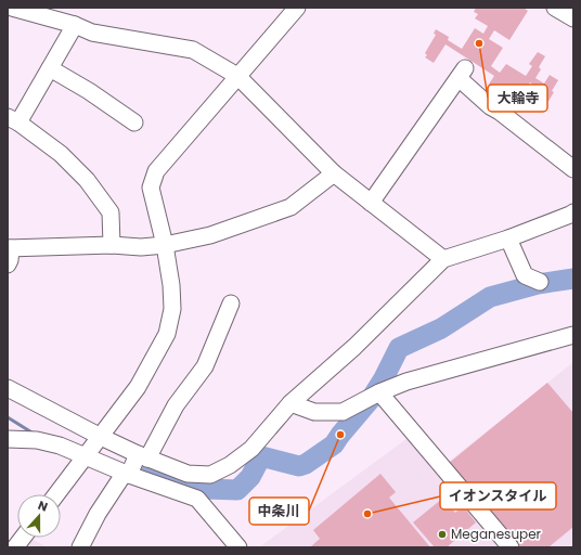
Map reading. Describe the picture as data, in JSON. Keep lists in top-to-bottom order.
{
  "places": [
    "大輪寺",
    "中条川",
    "イオンスタイル",
    "Meganesuper"
  ],
  "north": "top"
}
